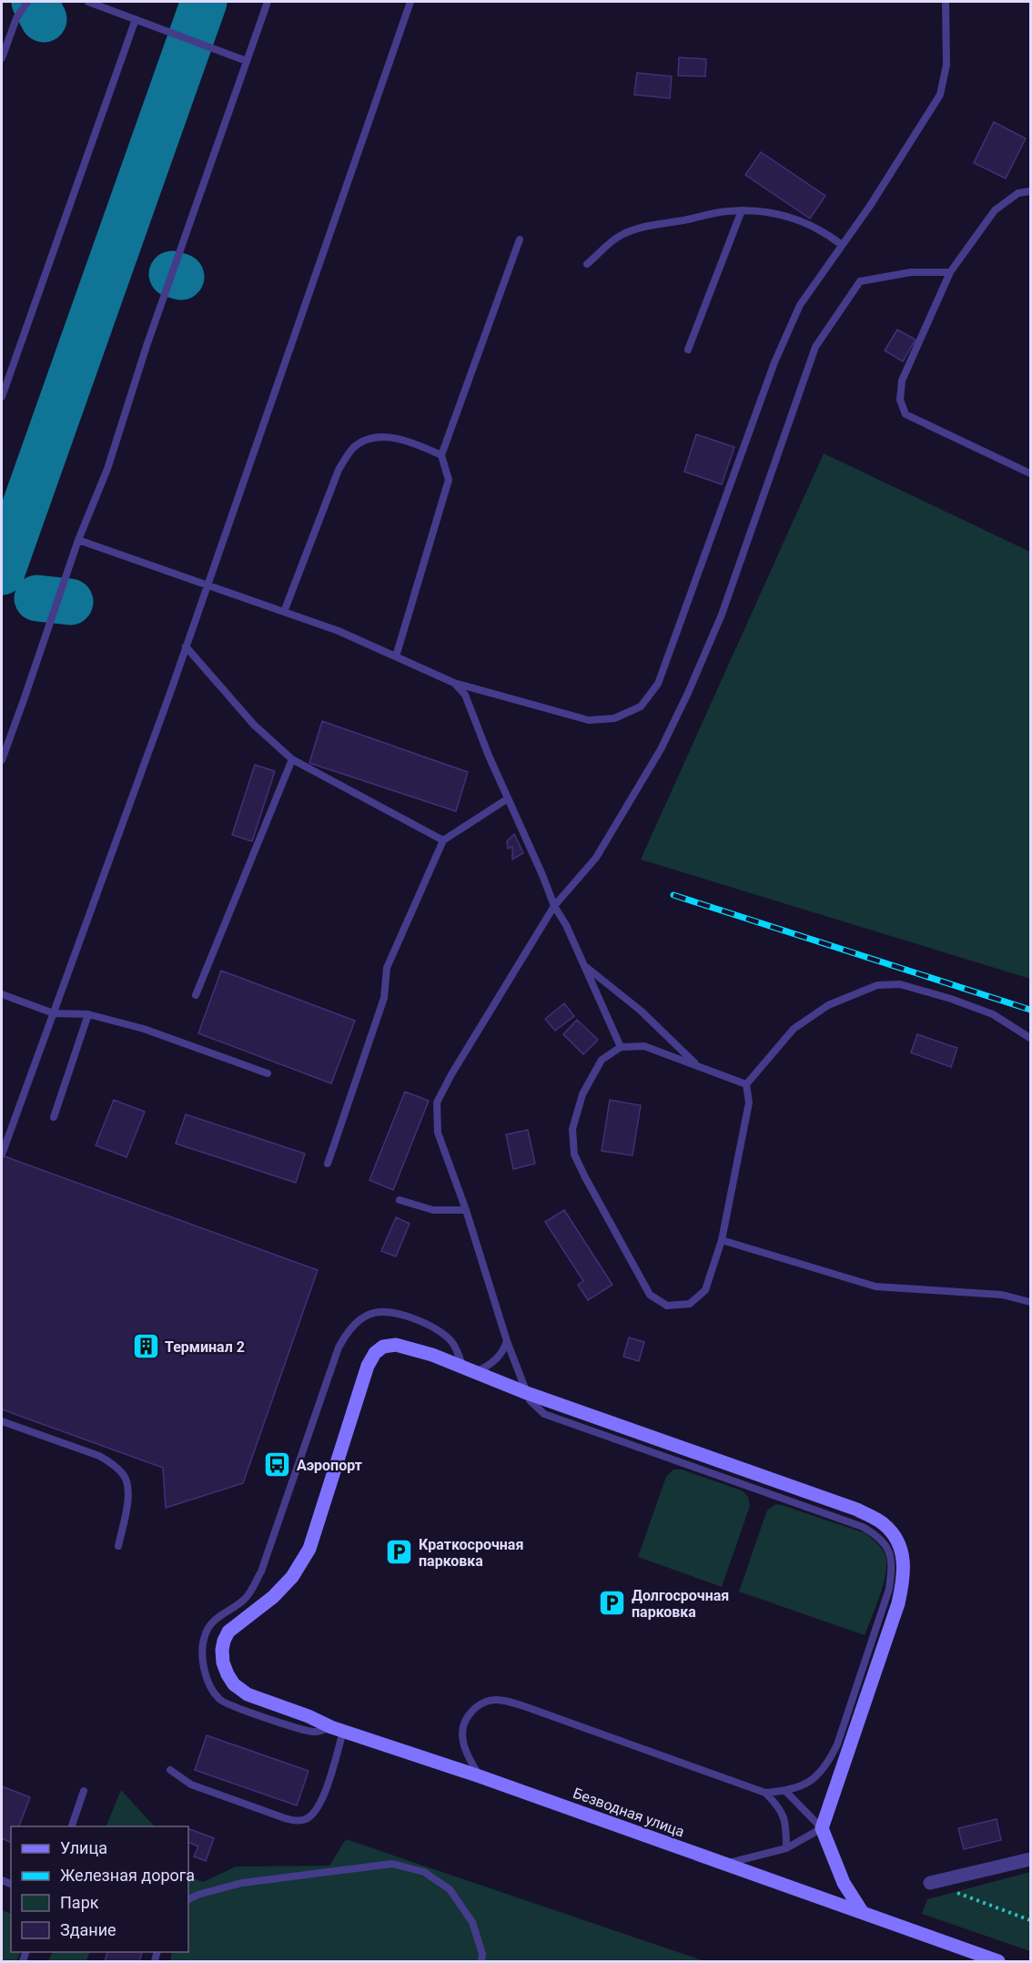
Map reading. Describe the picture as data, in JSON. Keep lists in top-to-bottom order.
{
  "streets": {
    "main road": ["Безводная улица"]
  },
  "places": {
    "building": ["Терминал 2"],
    "bus stop": ["Аэропорт"],
    "parking": ["Краткосрочная парковка", "Долгосрочная парковка"]
  },
  "legend": [
    "Улица",
    "Железная дорога",
    "Парк",
    "Здание"
  ]
}
